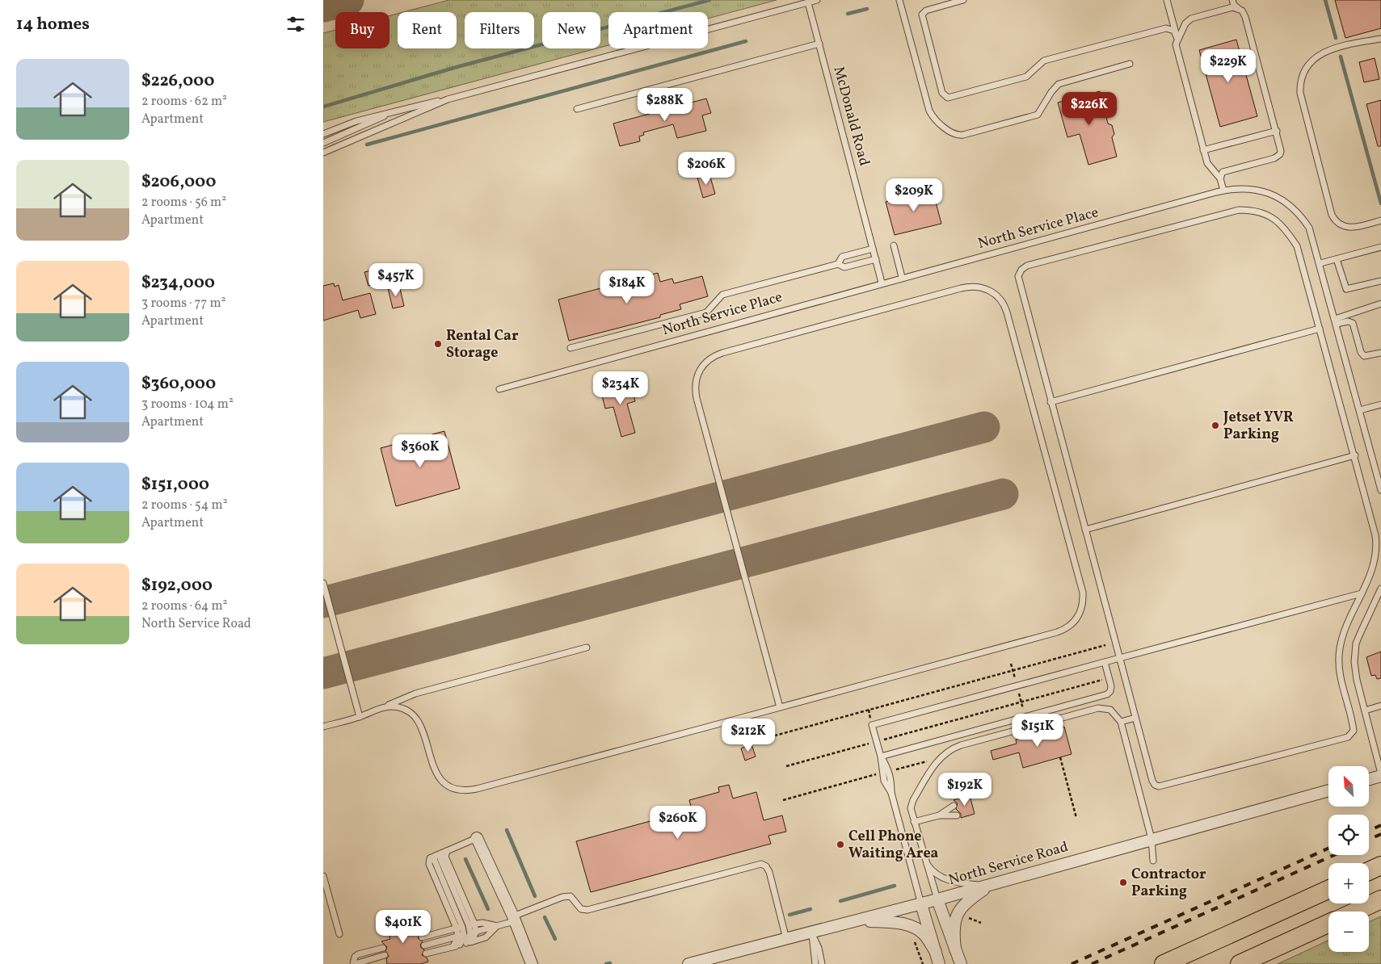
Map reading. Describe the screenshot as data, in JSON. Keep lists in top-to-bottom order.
{
  "streets": {
    "street": ["North Service Road"],
    "lane": ["McDonald Road", "North Service Place"]
  },
  "crossings": [
    ["McDonald Road", "North Service Place"]
  ],
  "places": [
    "Rental Car Storage",
    "Jetset YVR Parking",
    "Cell Phone Waiting Area",
    "Contractor Parking"
  ],
  "north": "top left",
  "page": {
    "heading": "14 homes",
    "chip": [
      "Buy",
      "Rent",
      "Filters",
      "New",
      "Apartment"
    ],
    "list": [
      {
        "name": "$226,000",
        "note": "2 rooms · 62 m² · Apartment"
      },
      {
        "name": "$206,000",
        "note": "2 rooms · 56 m² · Apartment"
      },
      {
        "name": "$234,000",
        "note": "3 rooms · 77 m² · Apartment"
      },
      {
        "name": "$360,000",
        "note": "3 rooms · 104 m² · Apartment"
      },
      {
        "name": "$151,000",
        "note": "2 rooms · 54 m² · Apartment"
      },
      {
        "name": "$192,000",
        "note": "2 rooms · 64 m² · North Service Road"
      }
    ],
    "price": [
      "$229K",
      "$288K",
      "$226K",
      "$206K",
      "$209K",
      "$457K",
      "$184K",
      "$234K",
      "$360K",
      "$151K",
      "$212K",
      "$192K",
      "$260K",
      "$401K"
    ],
    "map_buttons": ["+", "−"]
  }
}
